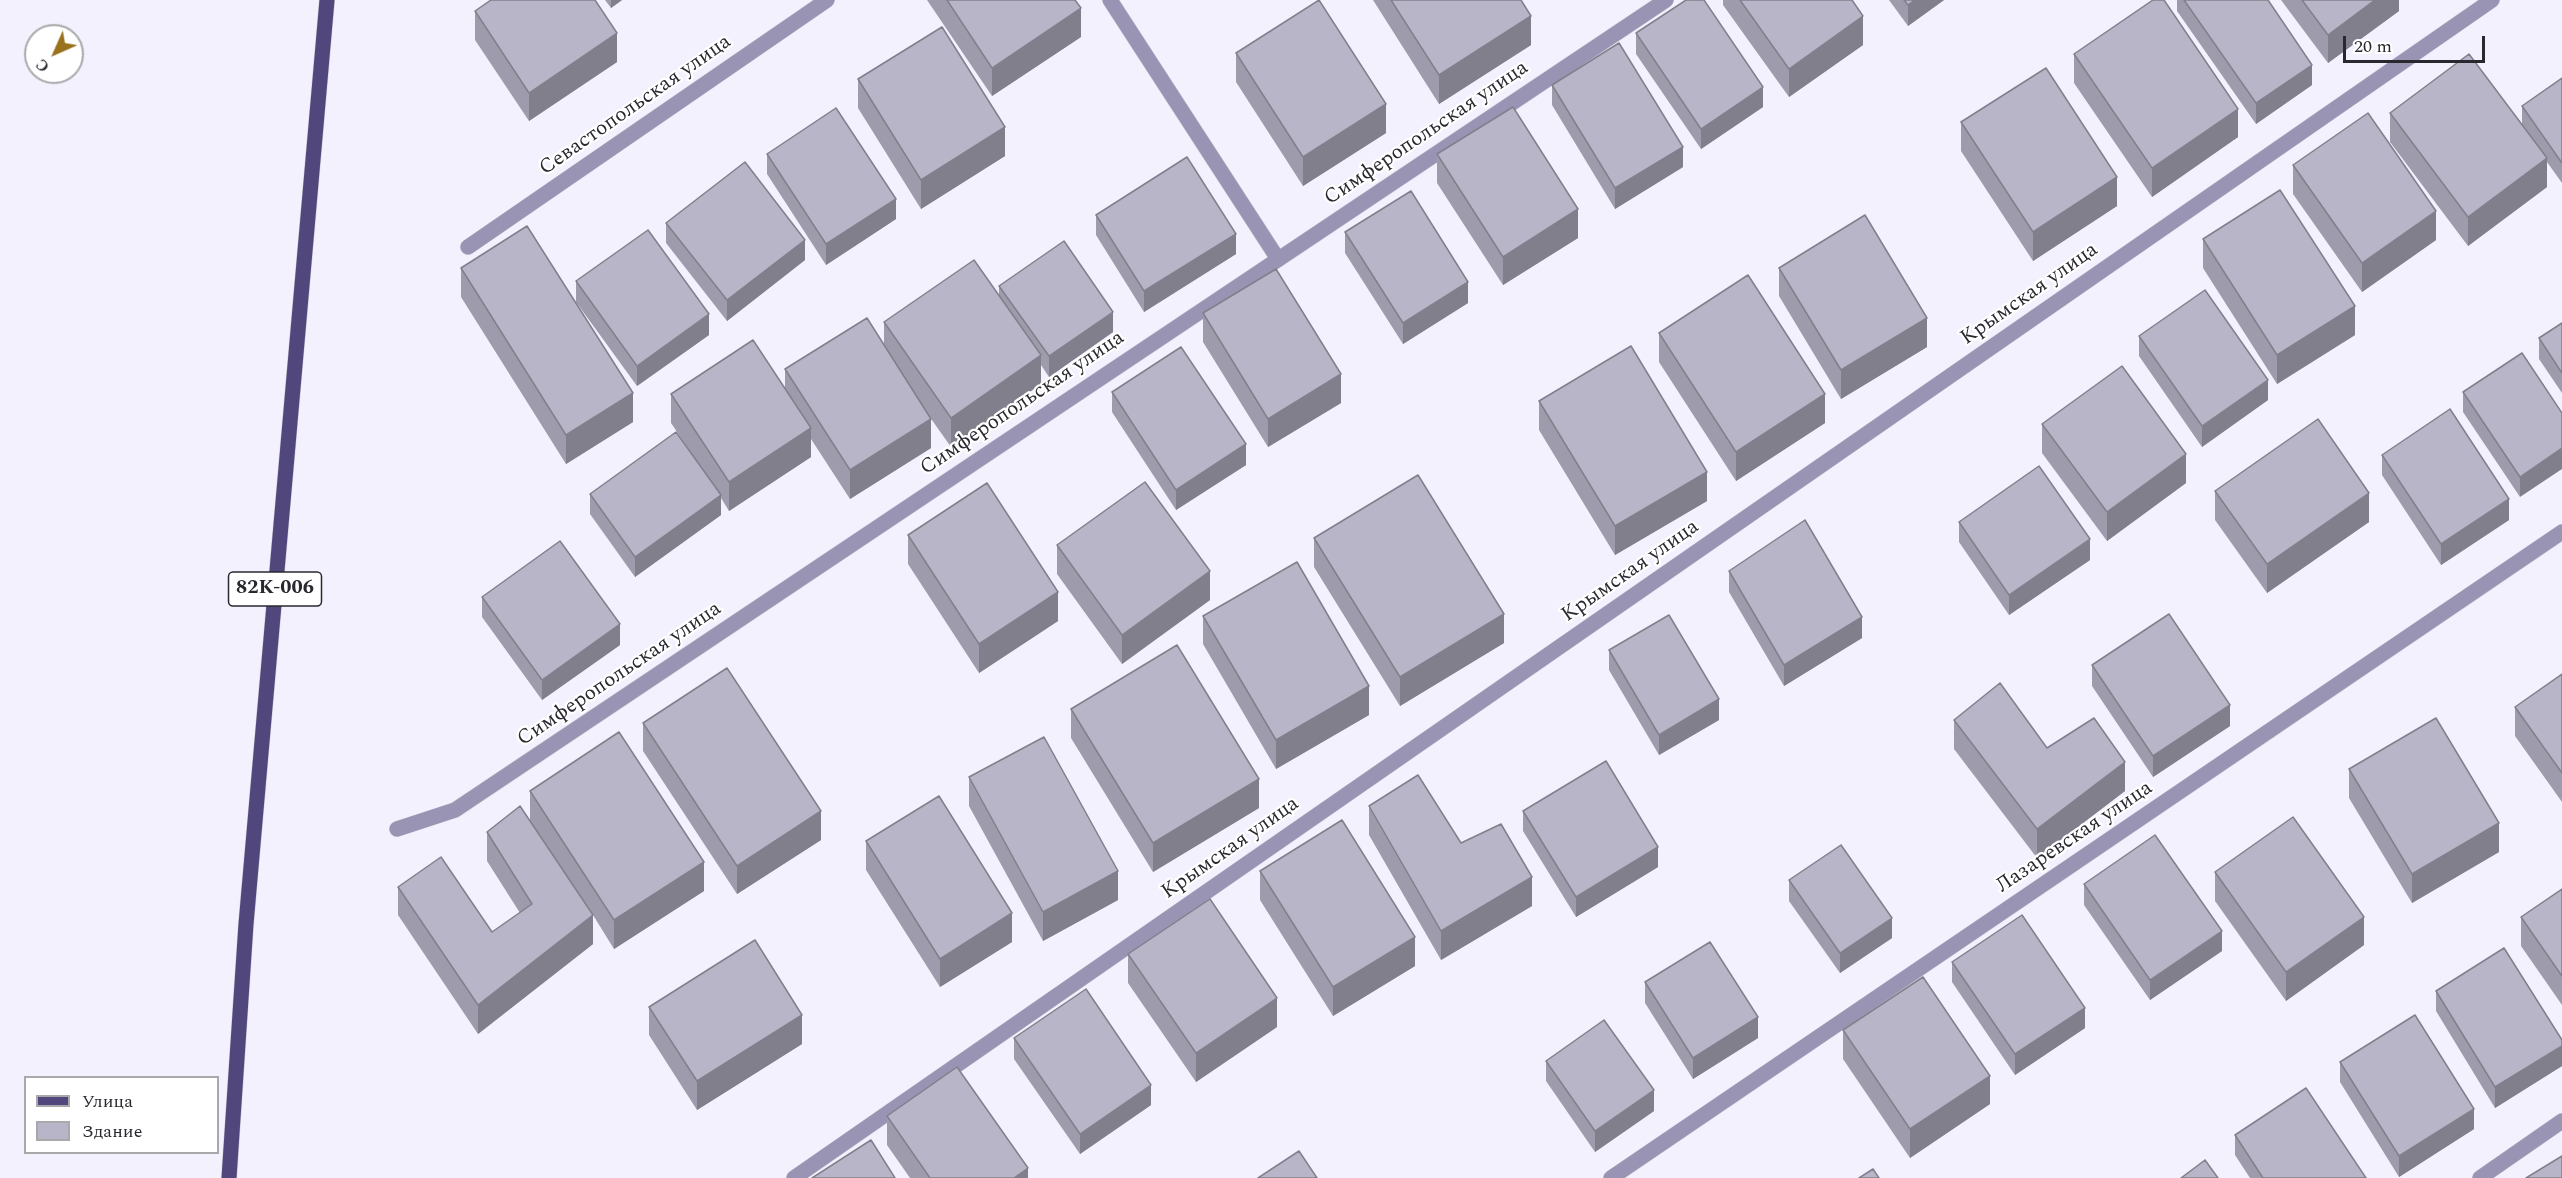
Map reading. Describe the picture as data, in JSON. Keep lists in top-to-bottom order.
{
  "streets": {
    "main road": ["82К-006"],
    "street": [
      "Севастопольская улица",
      "Симферопольская улица",
      "Крымская улица",
      "Лазаревская улица"
    ]
  },
  "legend": ["Улица", "Здание"],
  "scale_bar": "20 m",
  "north": "bottom left"
}
